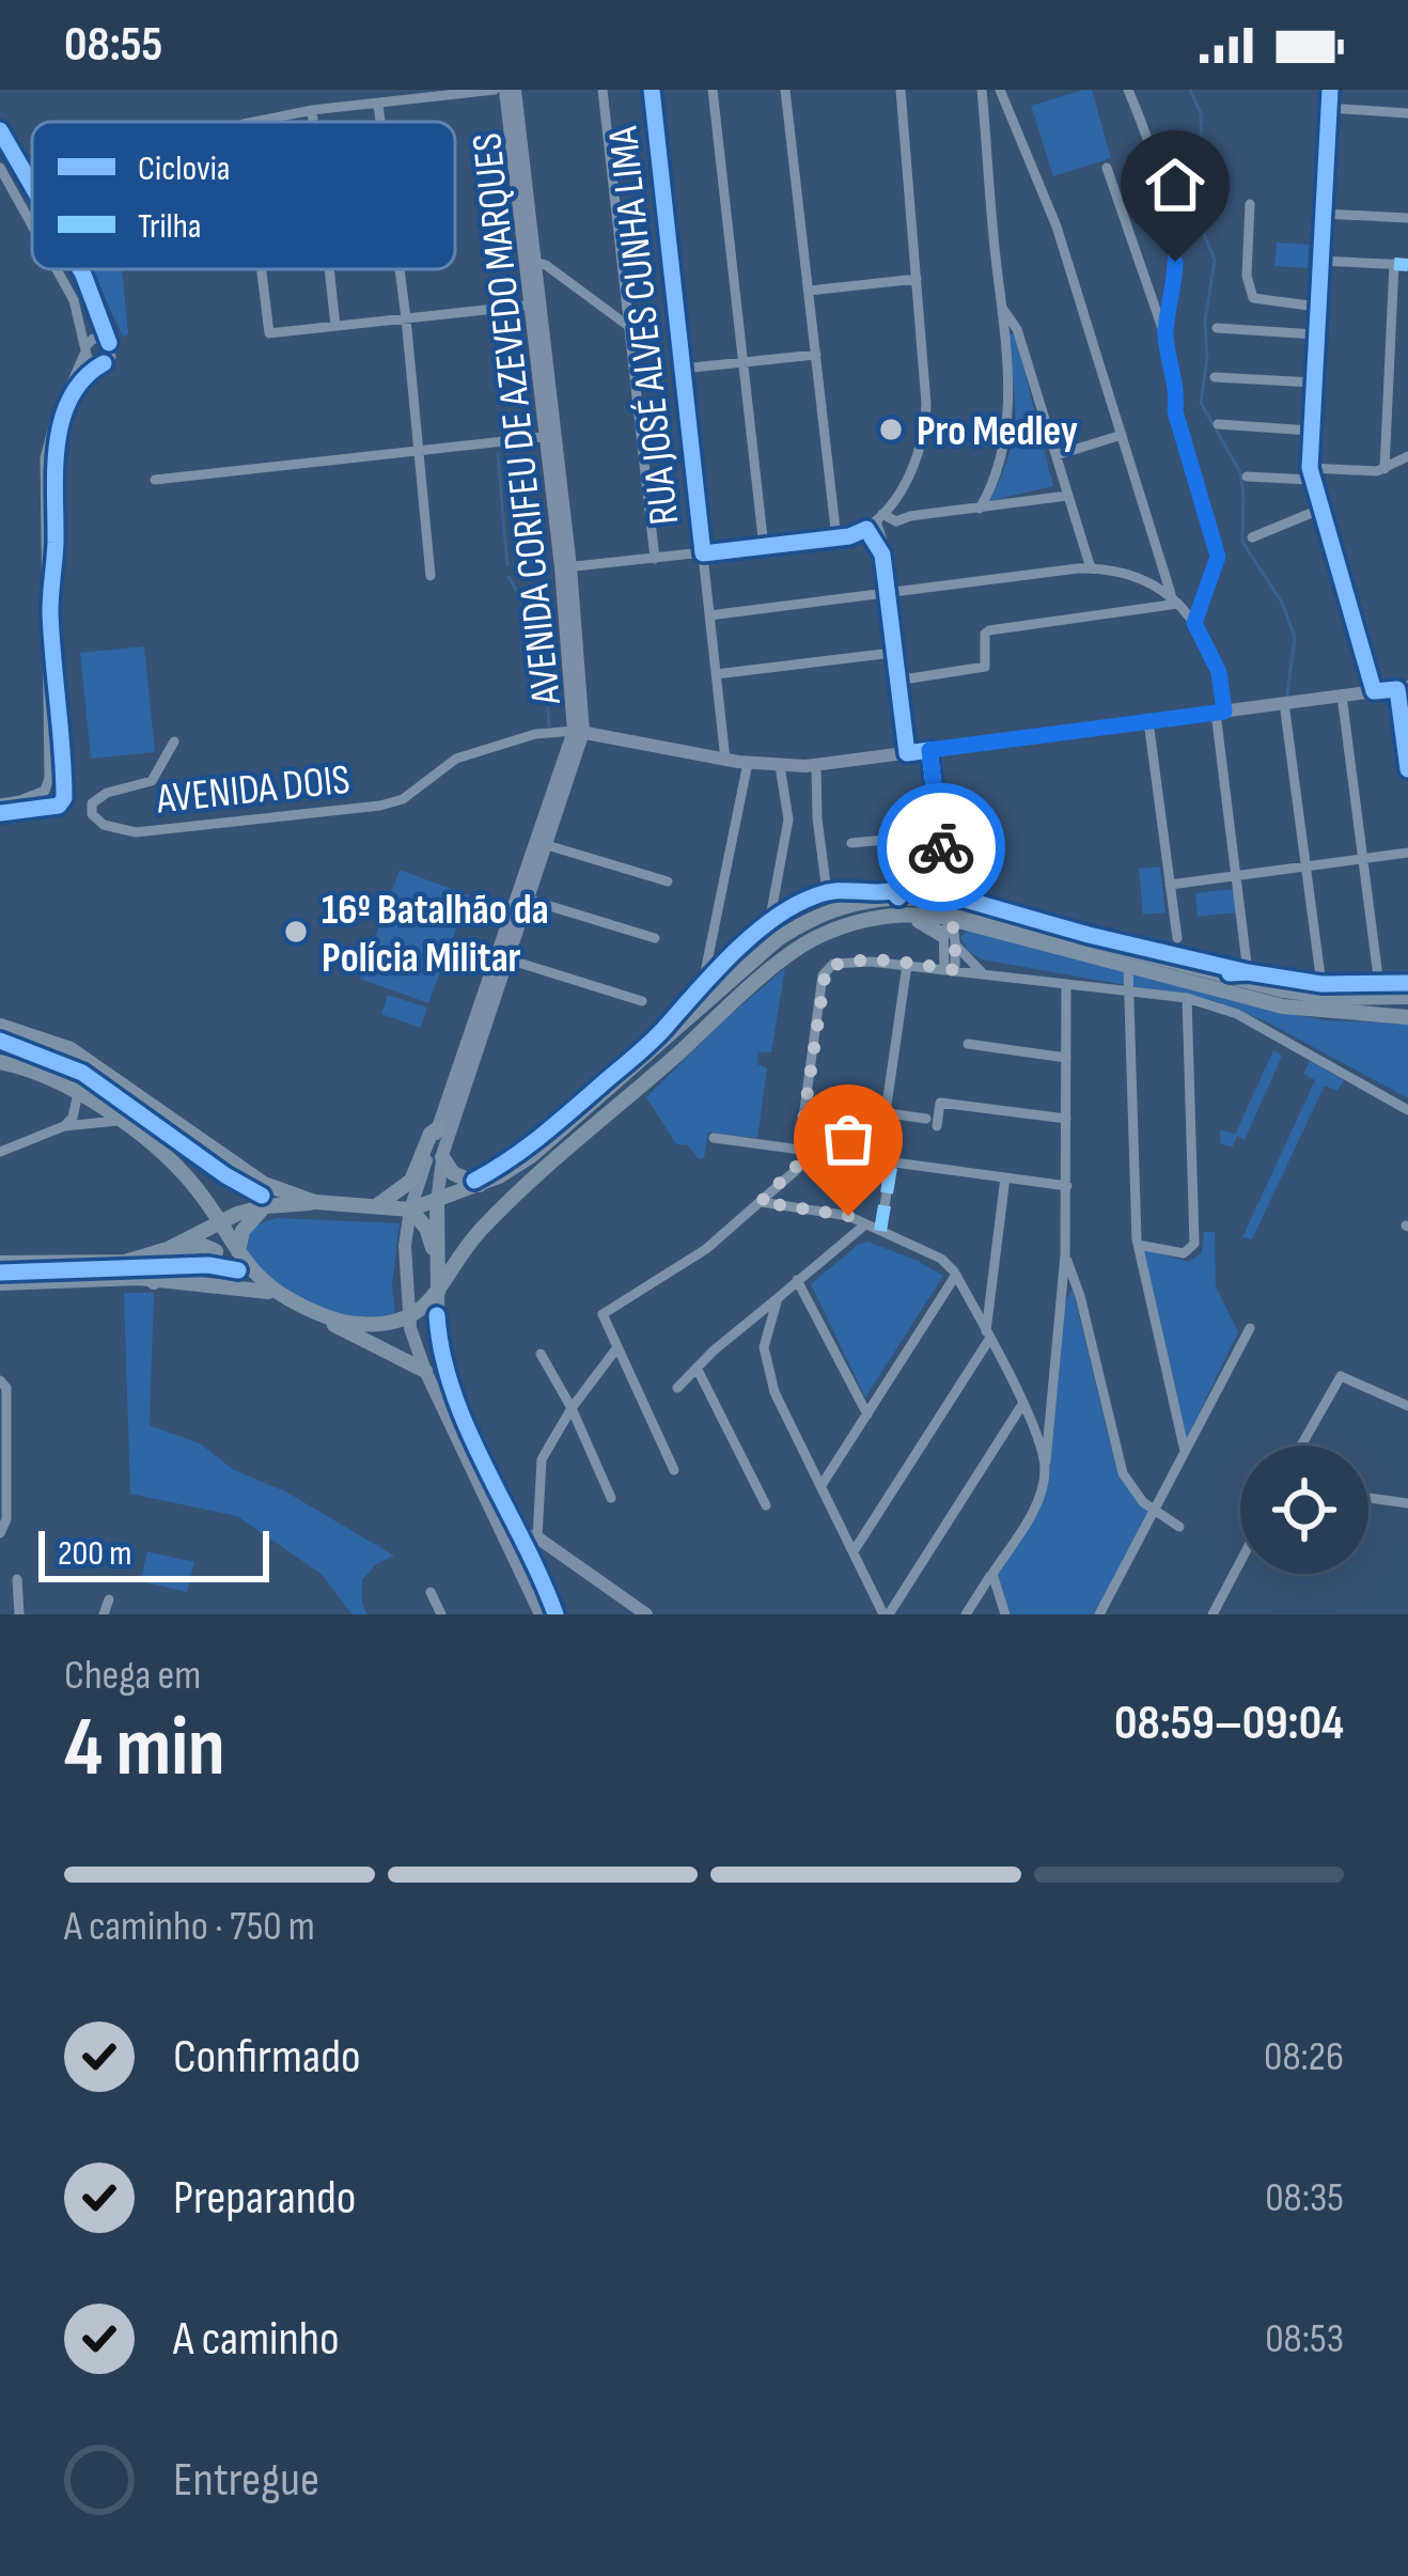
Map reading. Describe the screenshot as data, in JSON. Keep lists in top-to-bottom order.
{
  "streets": {
    "highway": ["AVENIDA CORIFEU DE AZEVEDO MARQUES"],
    "street": ["RUA JOSÉ ALVES CUNHA LIMA", "AVENIDA DOIS"]
  },
  "crossings": [
    ["AVENIDA CORIFEU DE AZEVEDO MARQUES", "AVENIDA DOIS"]
  ],
  "places": ["Pro Medley", "16º Batalhão da Polícia Militar"],
  "legend": ["Ciclovia", "Trilha"],
  "scale_bar": "200 m",
  "page": {
    "status": "08:55",
    "scale": "200 m",
    "heading": ["4 min", "Chega em", "08:59–09:04"],
    "bar": "A caminho · 750 m",
    "list": [
      ["Confirmado", "08:26"],
      ["Preparando", "08:35"],
      ["A caminho", "08:53"],
      "Entregue"
    ]
  }
}
